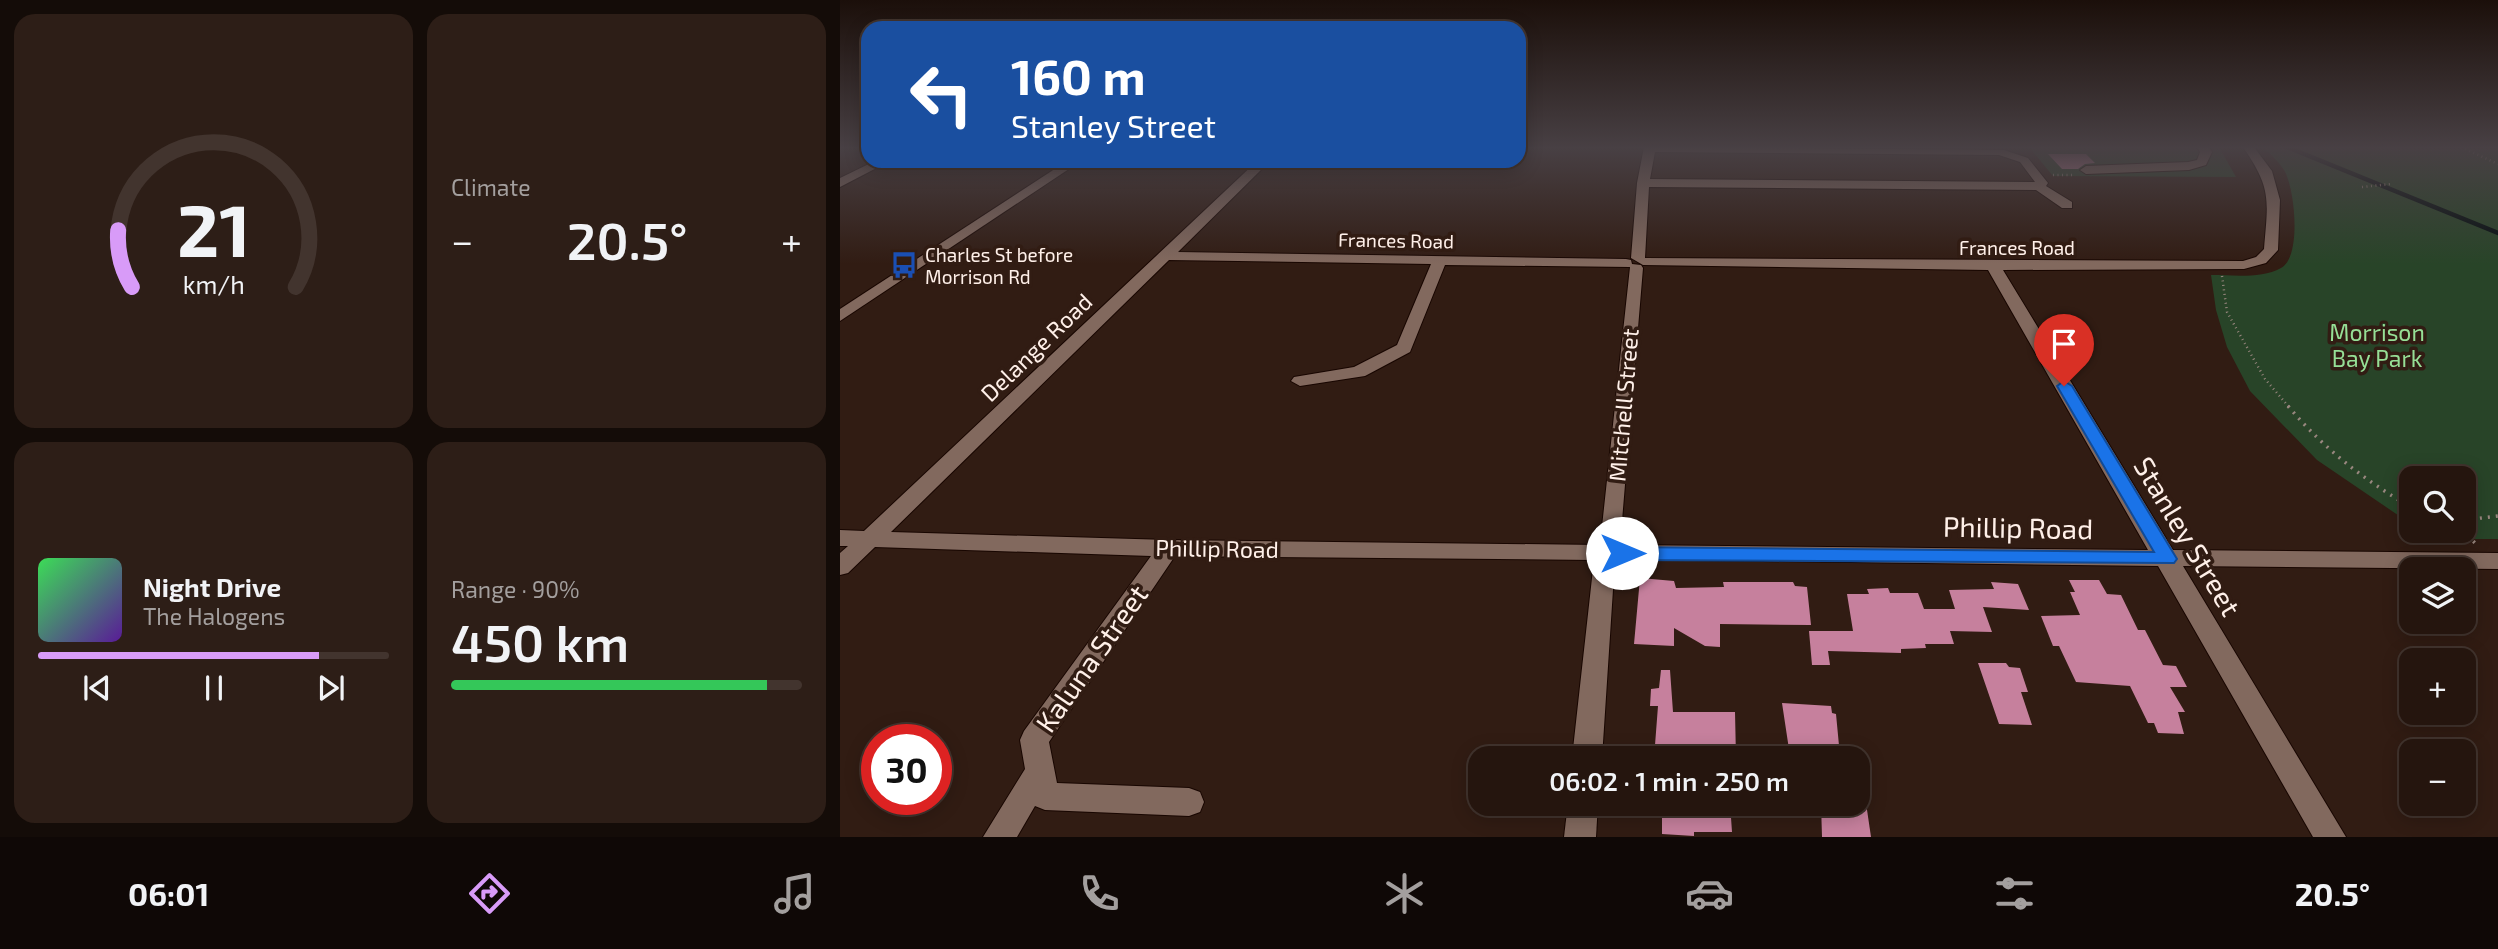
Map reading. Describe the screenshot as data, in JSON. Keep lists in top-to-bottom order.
{
  "streets": {
    "street": [
      "Frances Road",
      "Delange Road",
      "Mitchell Street",
      "Phillip Road",
      "Stanley Street",
      "Kaluna Street"
    ]
  },
  "crossings": [
    ["Frances Road", "Delange Road"],
    ["Frances Road", "Mitchell Street"],
    ["Frances Road", "Stanley Street"],
    ["Delange Road", "Phillip Road"],
    ["Mitchell Street", "Phillip Road"],
    ["Phillip Road", "Stanley Street"],
    ["Phillip Road", "Kaluna Street"]
  ],
  "parks": ["Morrison Bay Park"],
  "places": {
    "bus stop": ["Charles St before Morrison Rd"]
  },
  "page": {
    "tile": [
      "Climate",
      ["Range · 90%", "450 km"]
    ],
    "turn": ["160 m", "Stanley Street"],
    "heat": ["−", "20.5°", "+"],
    "map_buttons": ["+", "−"],
    "song": ["Night Drive", "The Halogens"],
    "limit": "30",
    "trip": "06:02 · 1 min · 250 m",
    "tabs": ["06:01", "20.5°"],
    "gauge": ["21", "km/h"]
  }
}
